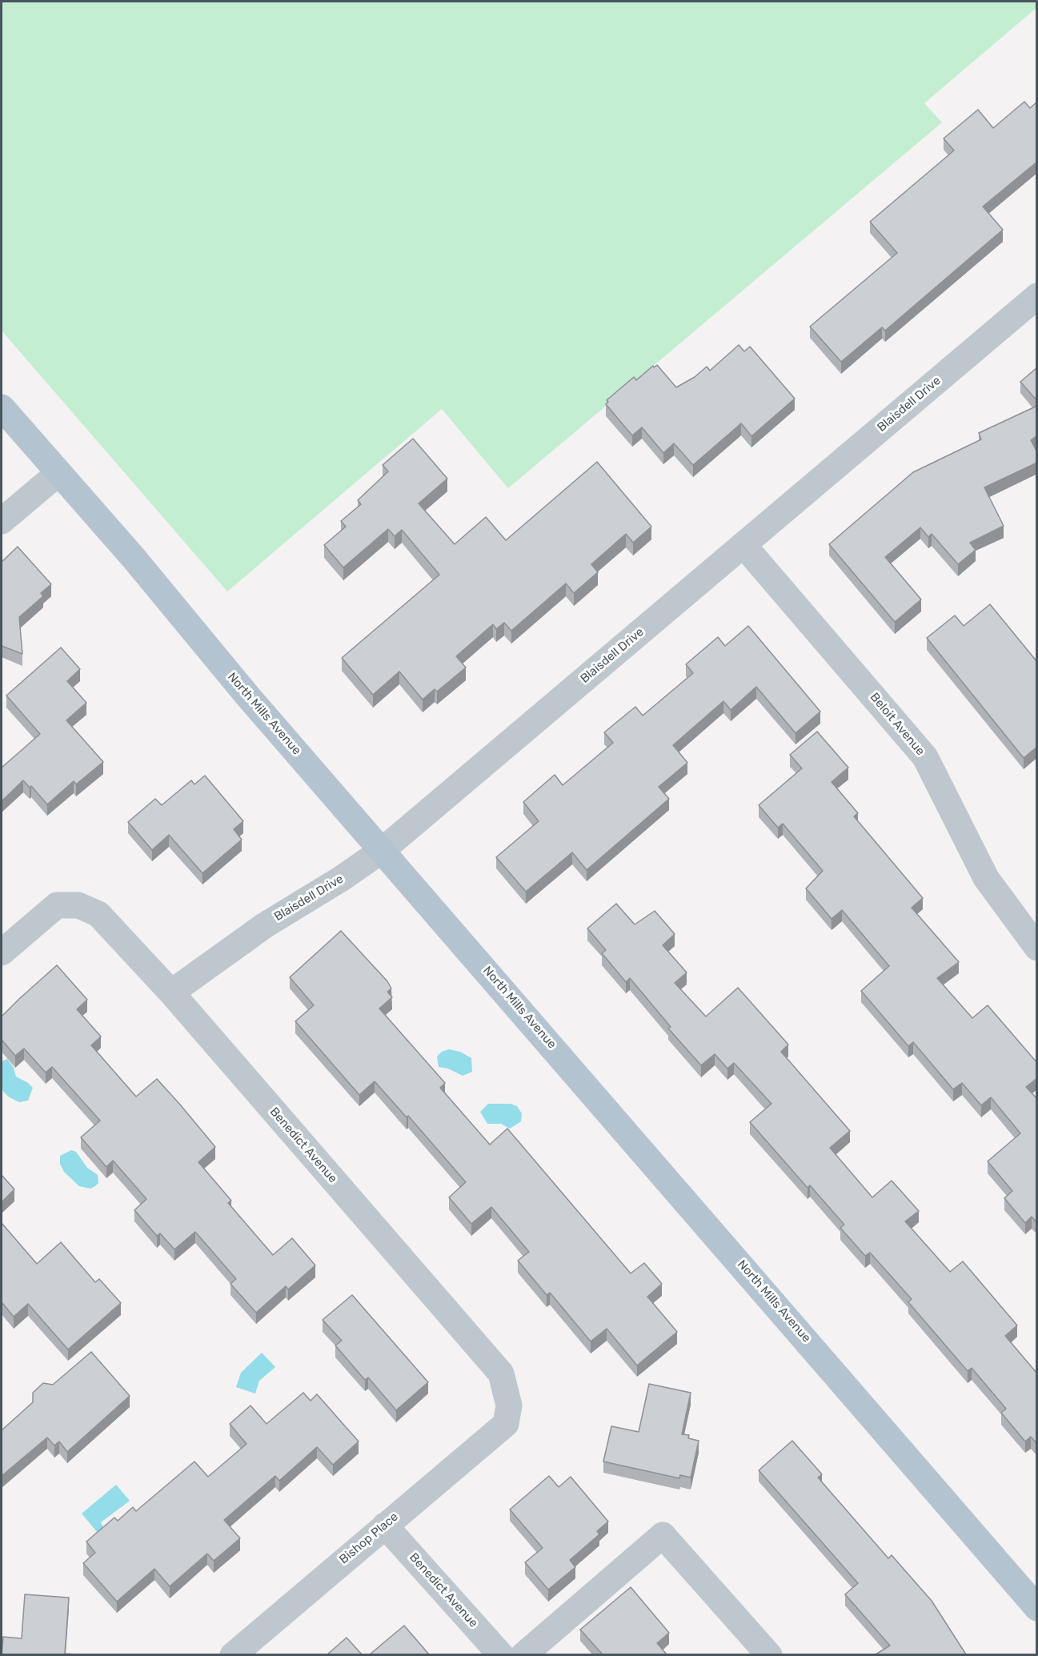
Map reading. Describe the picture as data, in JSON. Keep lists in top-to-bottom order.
{
  "streets": {
    "main road": ["North Mills Avenue"],
    "street": [
      "Blaisdell Drive",
      "Beloit Avenue",
      "Benedict Avenue",
      "Bishop Place"
    ]
  },
  "crossings": [
    ["Blaisdell Drive", "North Mills Avenue"],
    ["Blaisdell Drive", "Beloit Avenue"],
    ["Blaisdell Drive", "Benedict Avenue"],
    ["Benedict Avenue", "Bishop Place"]
  ]
}
